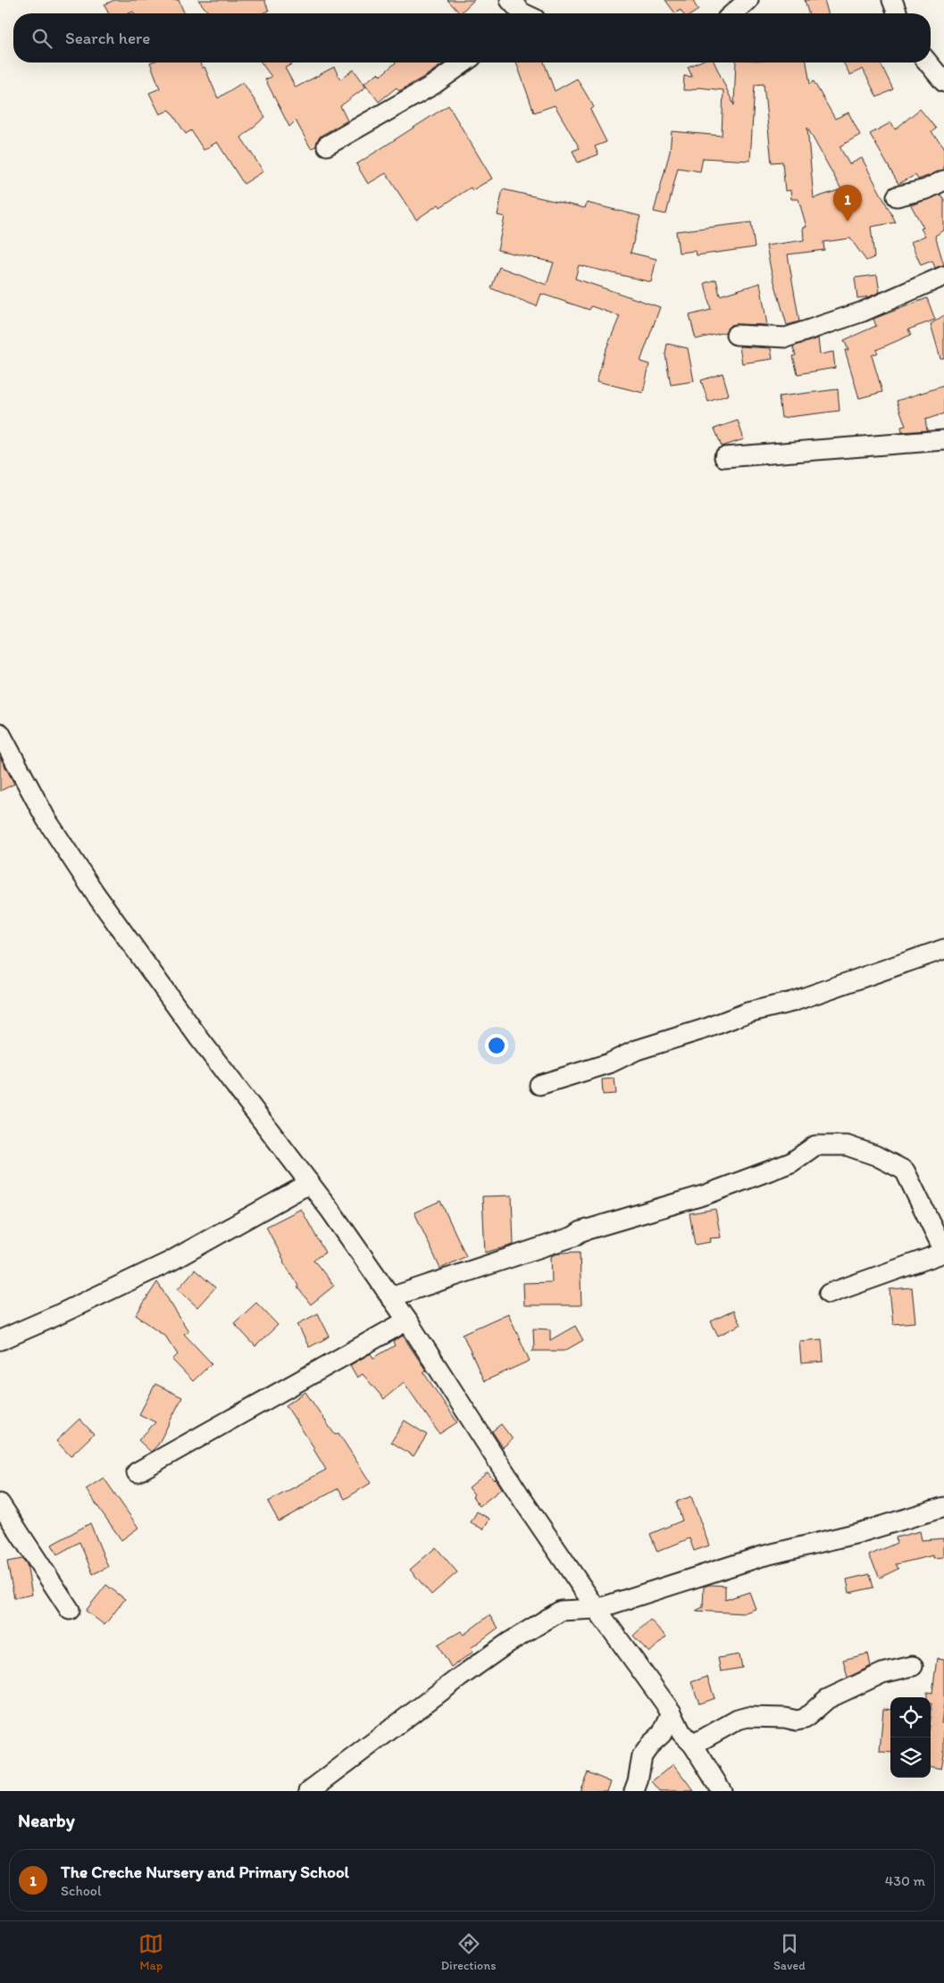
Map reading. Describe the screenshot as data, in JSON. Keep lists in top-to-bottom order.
{
  "page": {
    "search": "Search here",
    "pins": "1",
    "heading": "Nearby",
    "list": [
      {
        "mark": "1",
        "name": "The Creche Nursery and Primary School",
        "note": "School",
        "value": "430 m"
      }
    ],
    "nav": ["Map", "Directions", "Saved"]
  }
}
